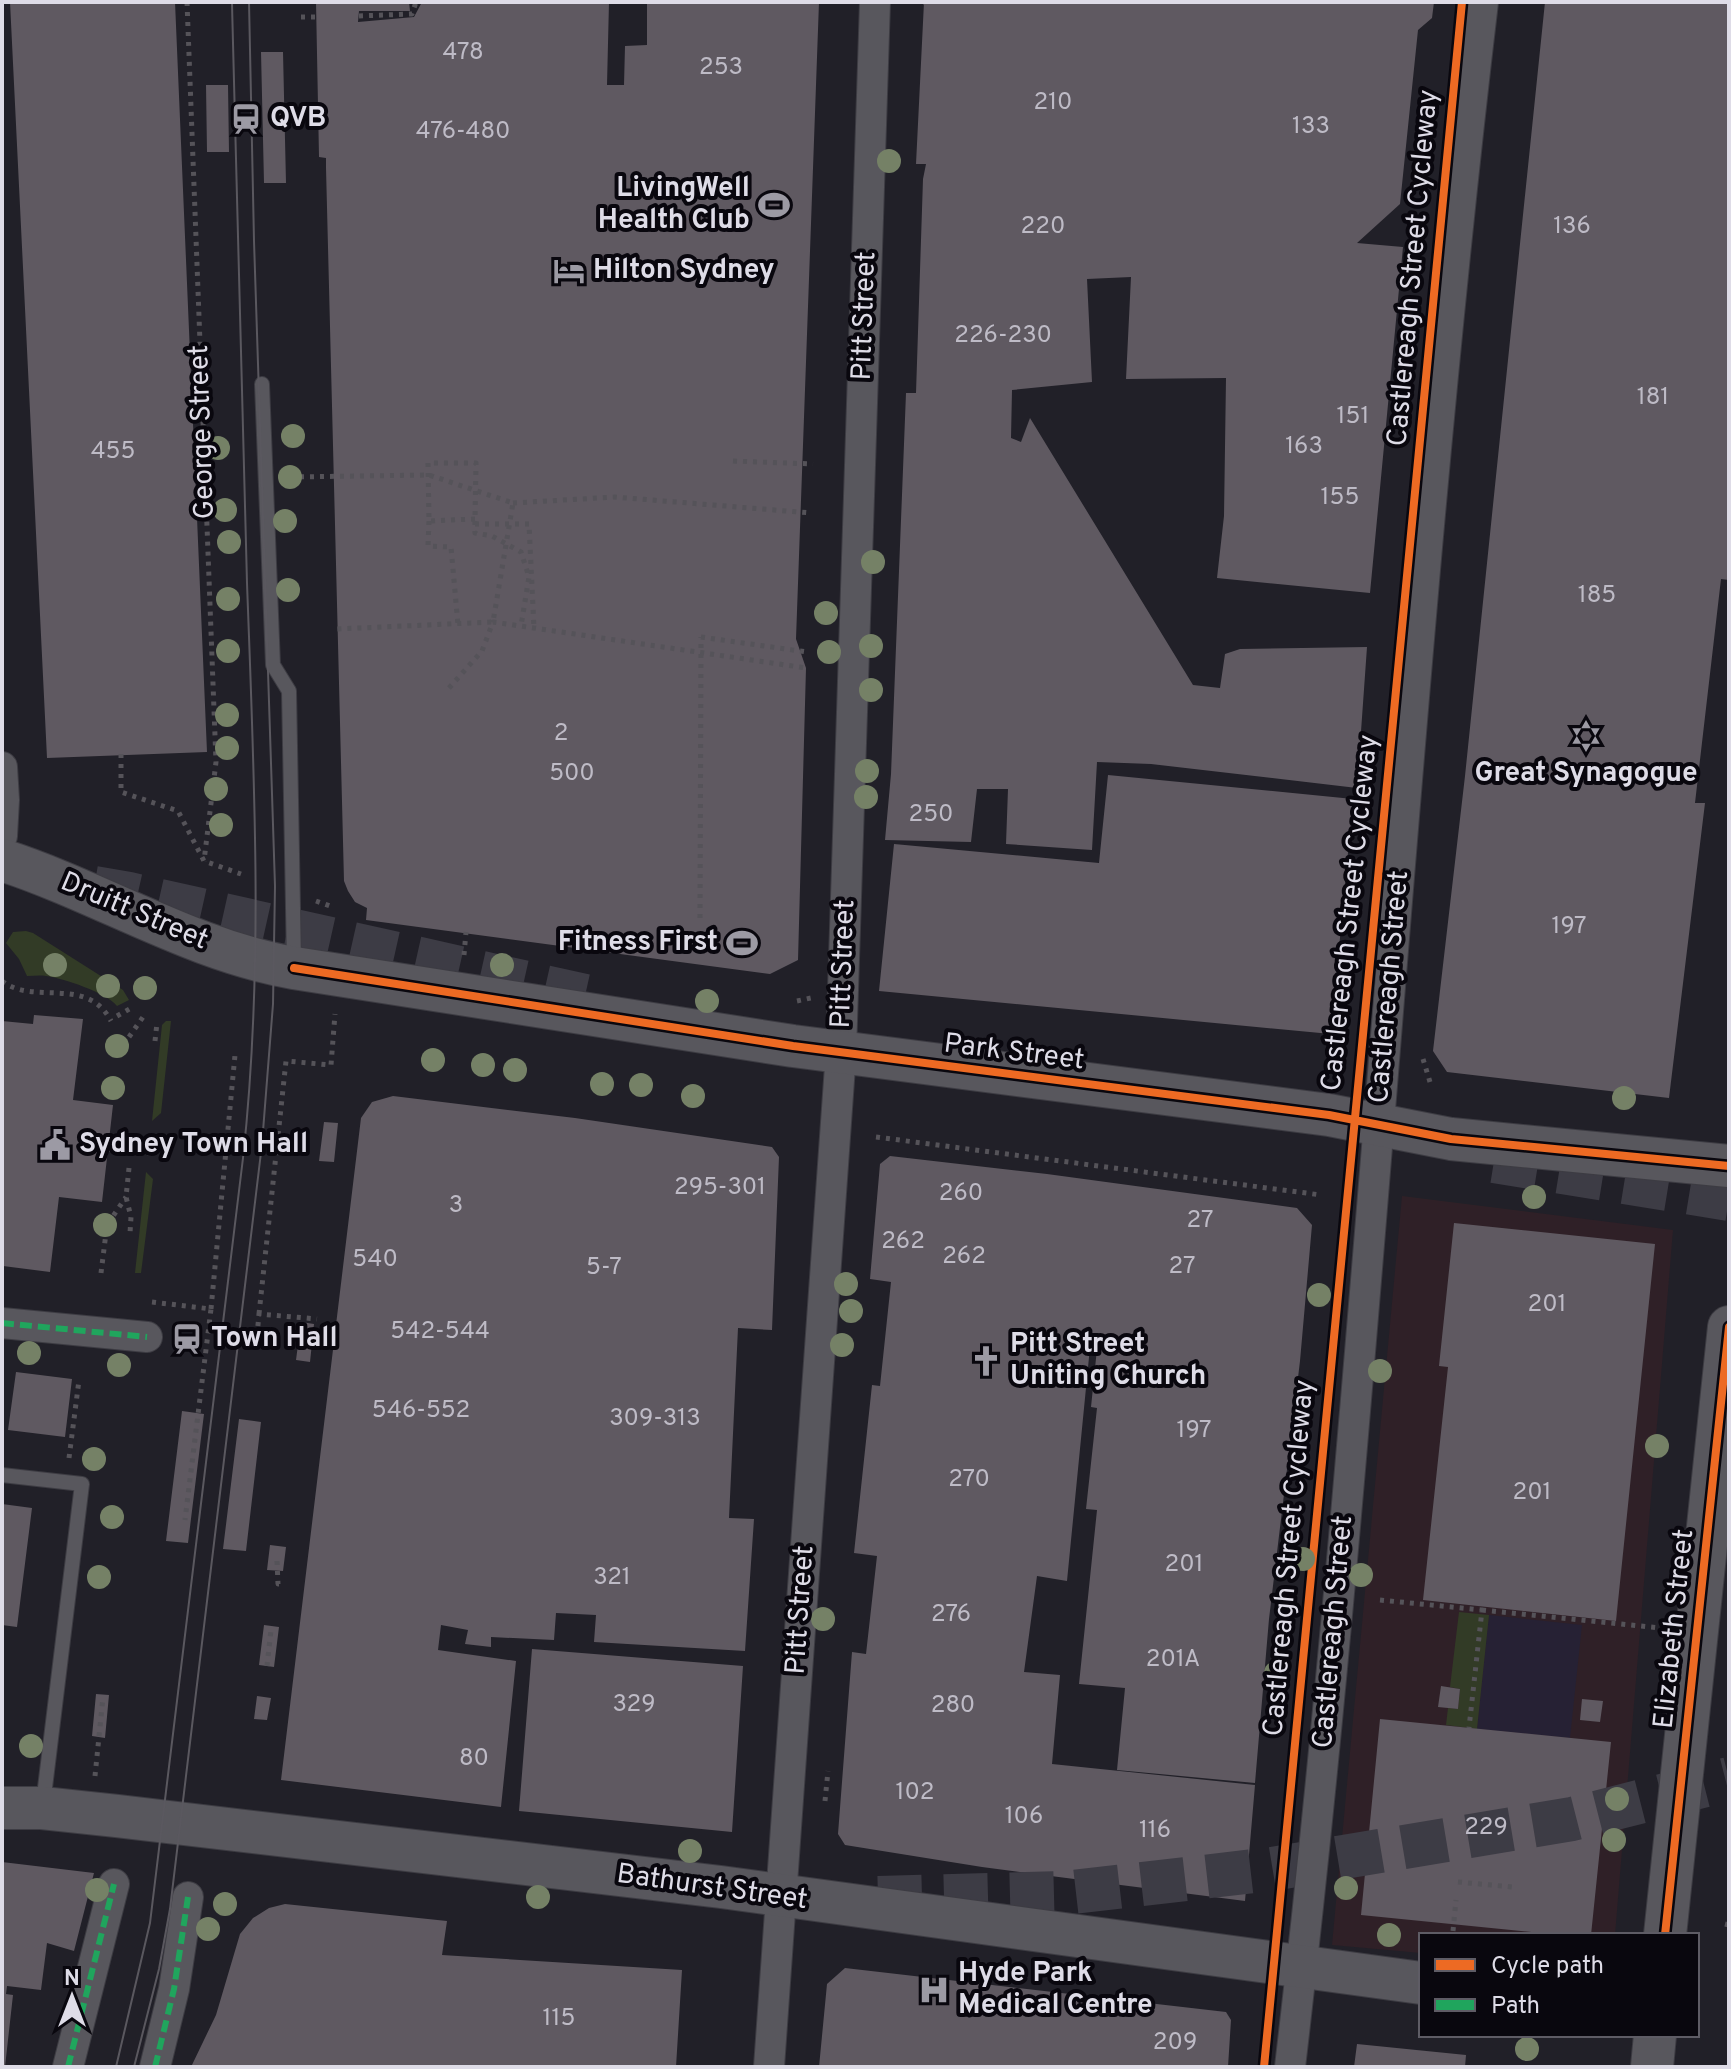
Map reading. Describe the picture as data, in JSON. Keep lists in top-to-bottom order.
{
  "streets": {
    "main road": [
      "Druitt Street",
      "Park Street",
      "Elizabeth Street",
      "Bathurst Street"
    ],
    "street": ["Pitt Street", "Castlereagh Street"],
    "path": ["George Street"],
    "cycle path": ["Castlereagh Street Cycleway"]
  },
  "crossings": [
    ["Pitt Street", "Park Street"],
    ["Pitt Street", "Bathurst Street"],
    ["Druitt Street", "Park Street"],
    ["Castlereagh Street", "Park Street"],
    ["Castlereagh Street", "Bathurst Street"]
  ],
  "places": {
    "station": ["QVB", "Town Hall"],
    "sports": ["LivingWell Health Club", "Fitness First"],
    "hotel": ["Hilton Sydney"],
    "synagogue": ["Great Synagogue"],
    "public building": ["Sydney Town Hall"],
    "church": ["Pitt Street Uniting Church"],
    "hospital": ["Hyde Park Medical Centre"]
  },
  "house_numbers": [
    "478",
    "253",
    "210",
    "133",
    "476-480",
    "220",
    "136",
    "226-230",
    "181",
    "151",
    "163",
    "455",
    "155",
    "185",
    "2",
    "500",
    "250",
    "197",
    "295-301",
    "260",
    "3",
    "27",
    "262",
    "262",
    "540",
    "27",
    "5-7",
    "201",
    "542-544",
    "546-552",
    "309-313",
    "197",
    "270",
    "201",
    "201",
    "321",
    "276",
    "201A",
    "329",
    "280",
    "80",
    "102",
    "106",
    "229",
    "116",
    "115",
    "209"
  ],
  "legend": ["Cycle path", "Path"],
  "north": "top"
}
